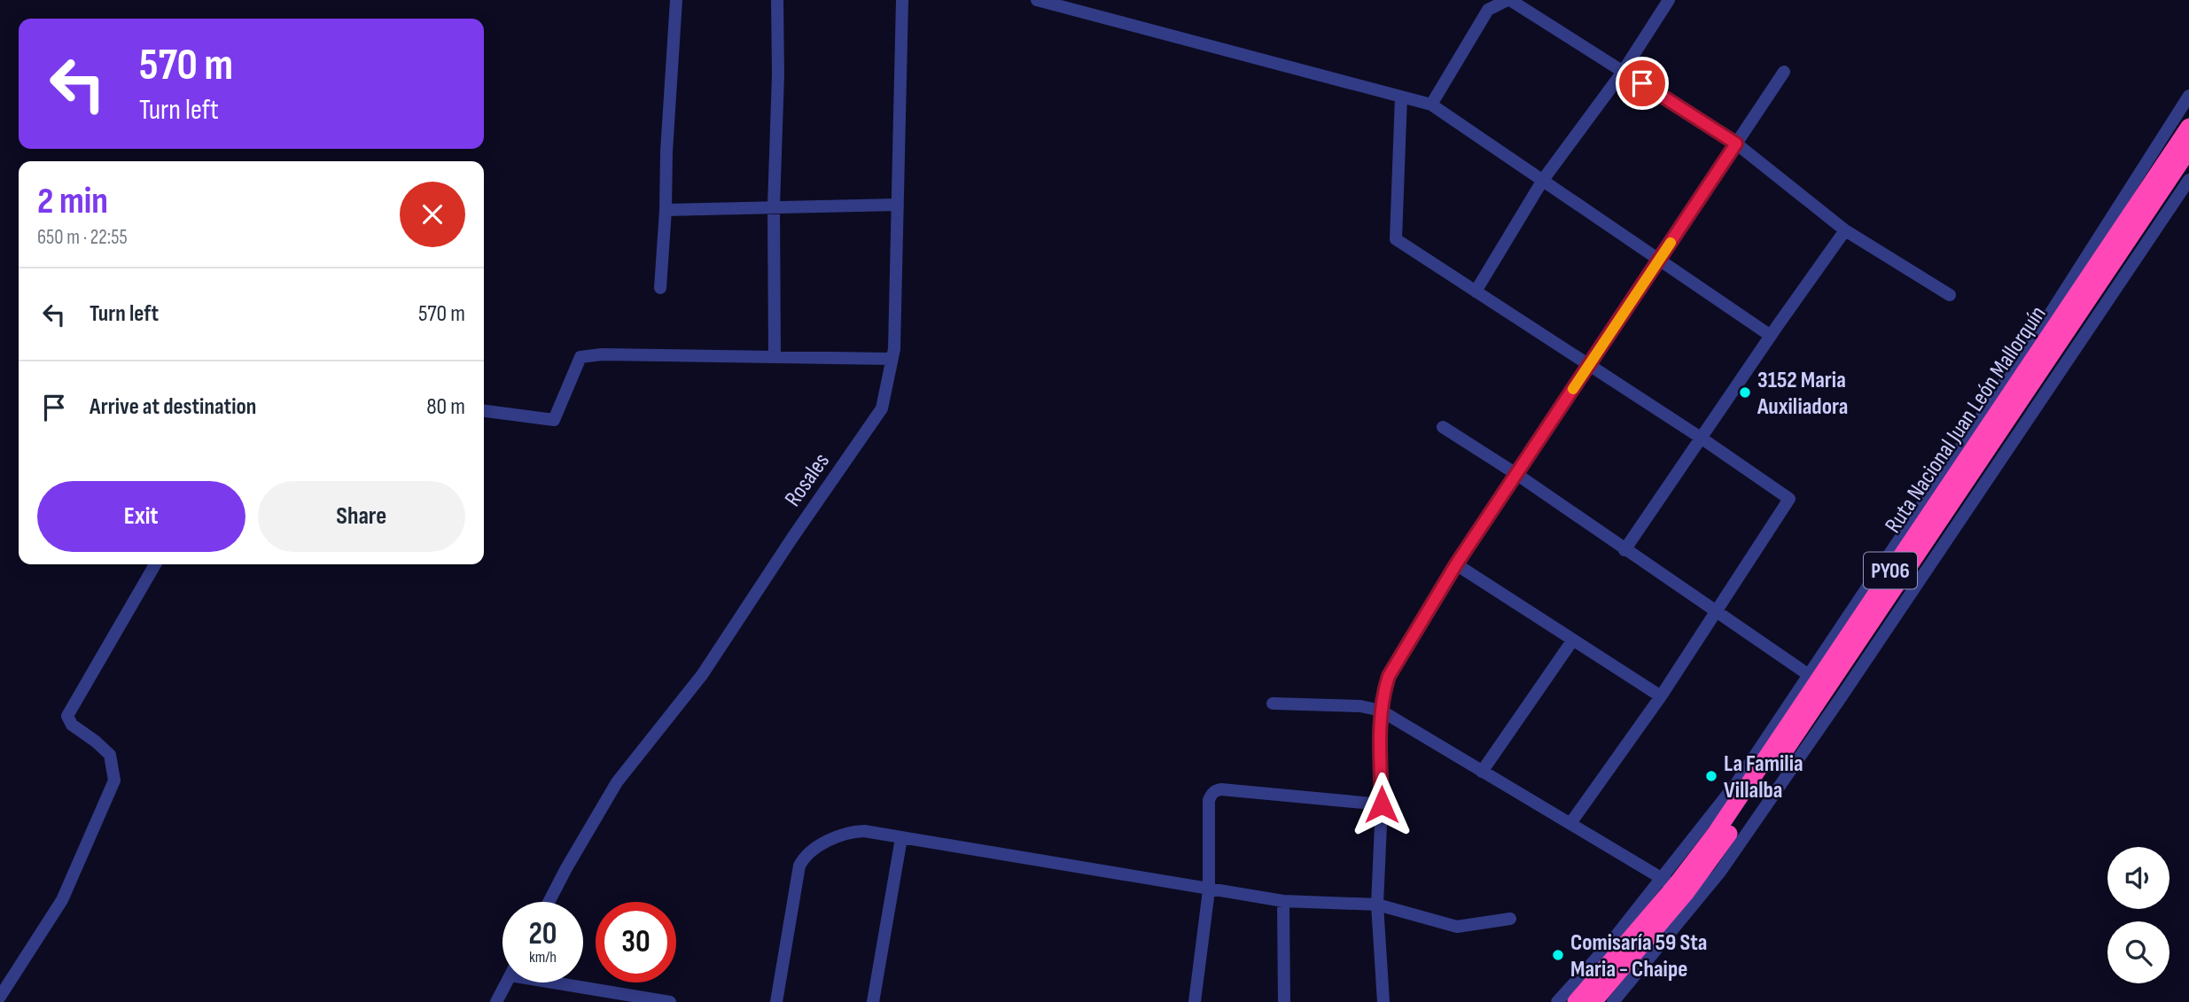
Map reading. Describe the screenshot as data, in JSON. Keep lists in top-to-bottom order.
{
  "streets": {
    "highway": ["Ruta Nacional Juan León Mallorquín", "PY06"],
    "street": ["Rosales"]
  },
  "places": ["3152 Maria Auxiliadora", "La Familia Villalba", "Comisaría 59 Sta Maria - Chaipe"],
  "page": {
    "turn": ["570 m", "Turn left"],
    "heading": ["2 min", "650 m · 22:55"],
    "list": [
      {
        "name": "Turn left",
        "value": "570 m"
      },
      {
        "name": "Arrive at destination",
        "value": "80 m"
      }
    ],
    "buttons": ["Exit", "Share"],
    "speed": "20 km/h",
    "limit": "30"
  }
}
